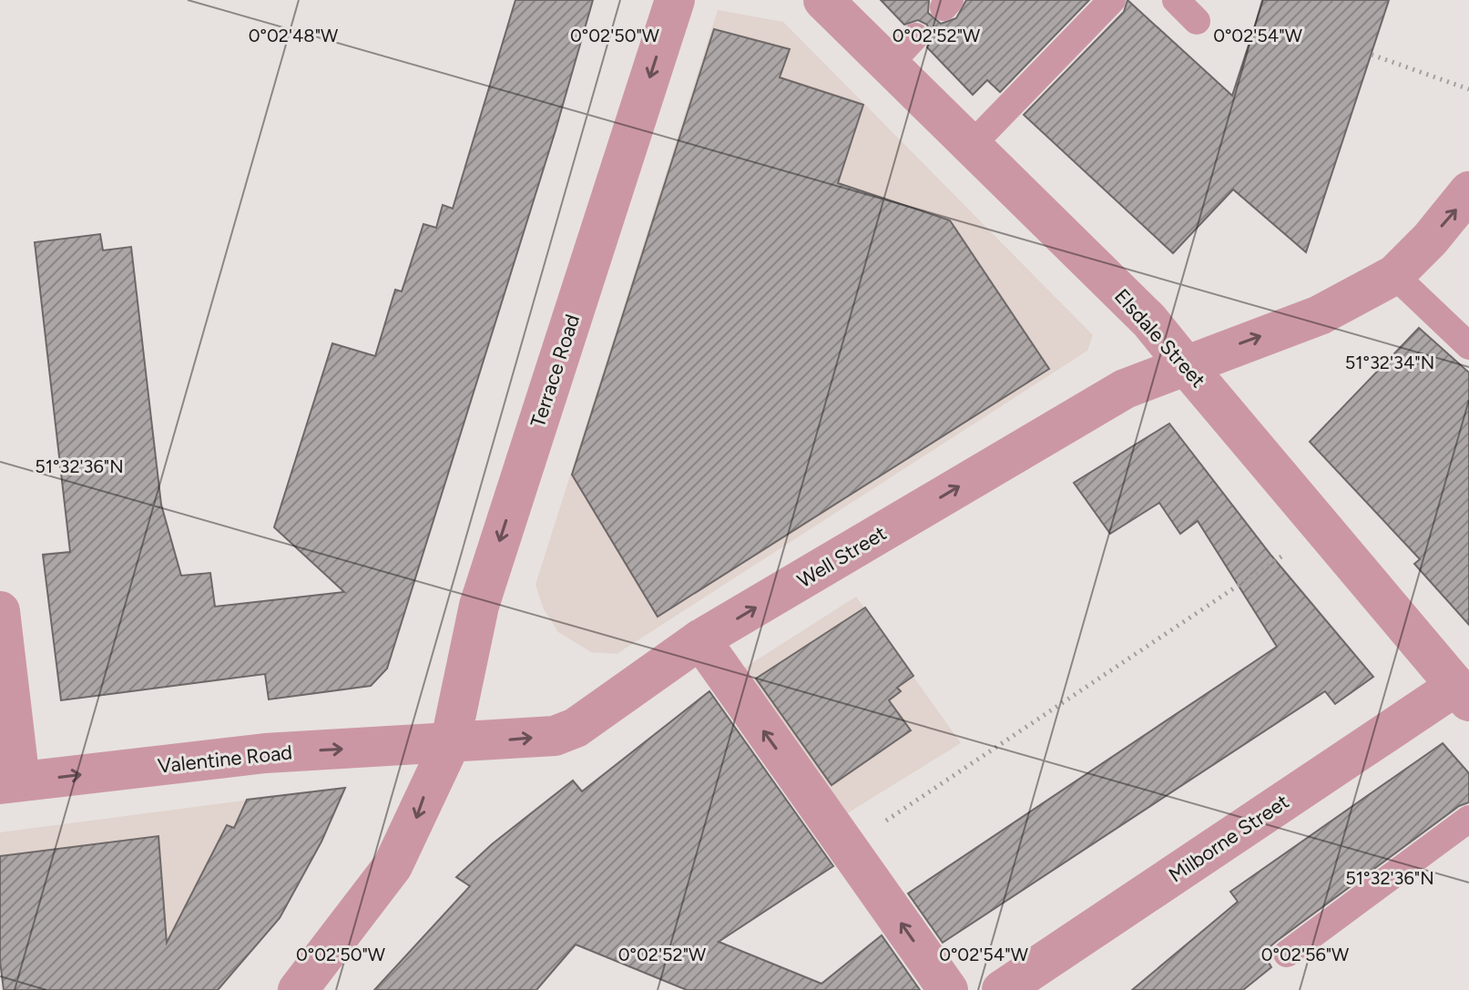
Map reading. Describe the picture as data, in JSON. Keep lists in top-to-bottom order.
{
  "streets": {
    "street": [
      "Elsdale Street",
      "Terrace Road",
      "Well Street",
      "Valentine Road",
      "Milborne Street"
    ]
  },
  "crossings": [
    ["Elsdale Street", "Well Street"],
    ["Elsdale Street", "Milborne Street"],
    ["Terrace Road", "Well Street"],
    ["Terrace Road", "Valentine Road"],
    ["Well Street", "Valentine Road"]
  ],
  "one_way": ["Terrace Road", "Well Street", "Valentine Road"],
  "coordinates": [
    "0°02'48\"W",
    "0°02'50\"W",
    "0°02'52\"W",
    "0°02'54\"W",
    "51°32'34\"N",
    "51°32'36\"N",
    "0°02'56\"W"
  ]
}
